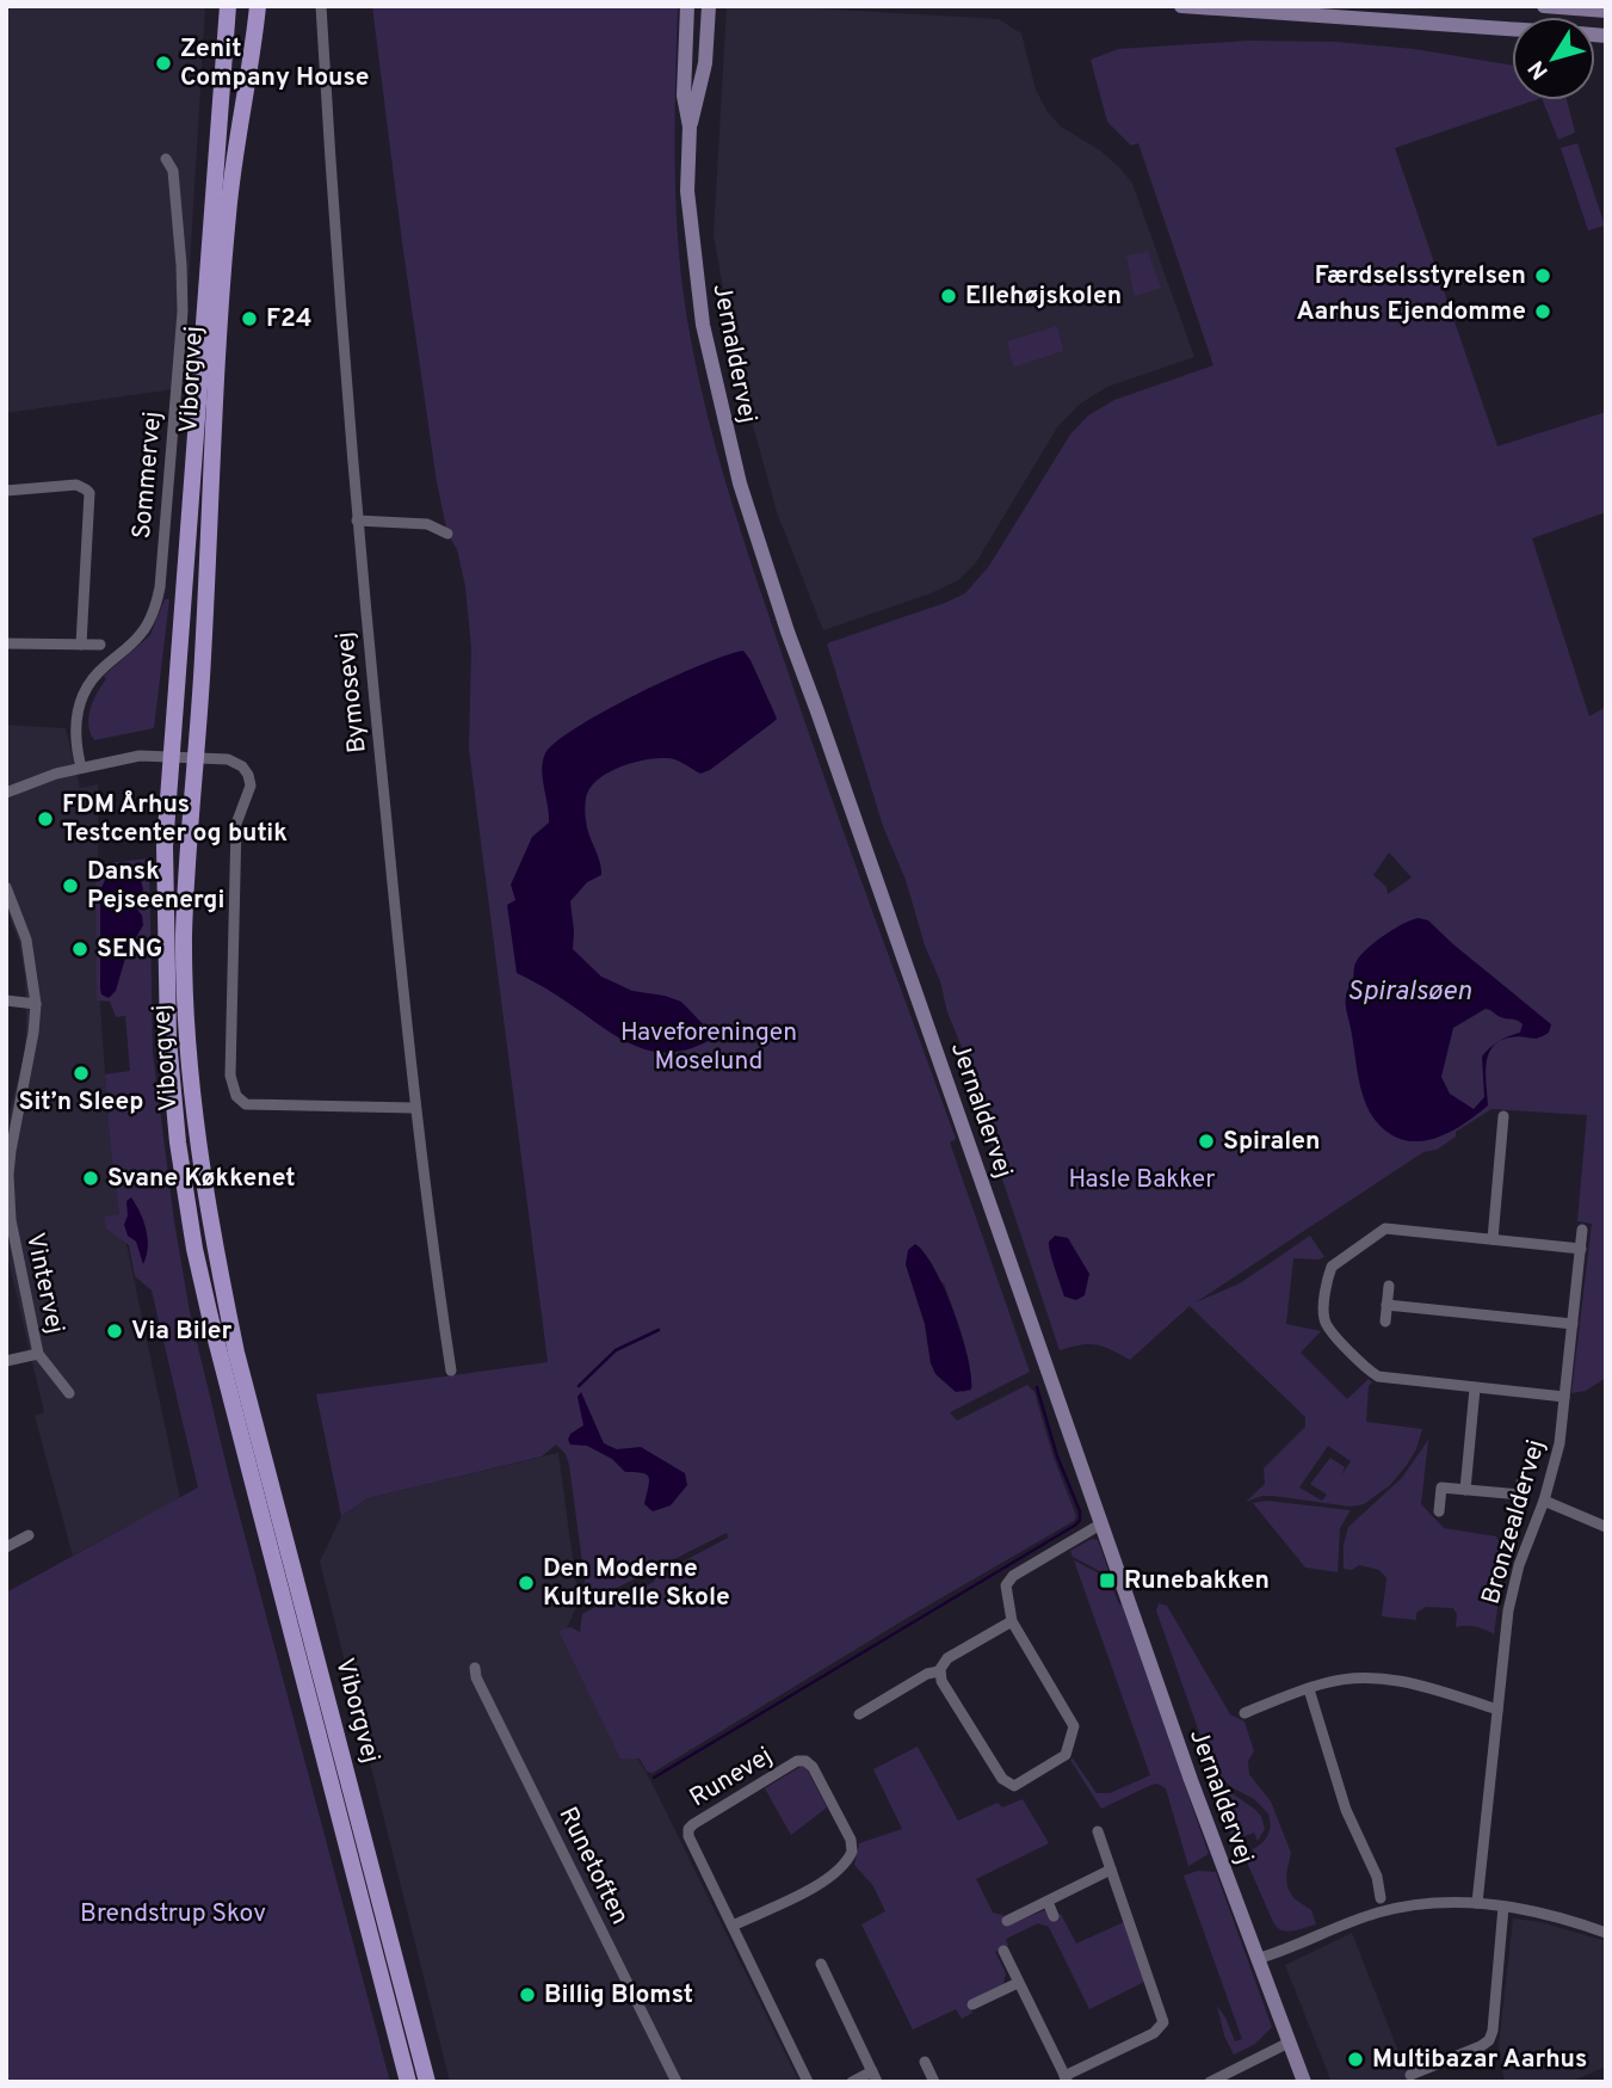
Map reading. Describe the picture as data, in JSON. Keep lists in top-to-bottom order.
{
  "streets": {
    "main road": ["Viborgvej"],
    "street": [
      "Jernaldervej",
      "Sommervej",
      "Bymosevej",
      "Vintervej",
      "Bronzealdervej",
      "Runevej",
      "Runetoften"
    ]
  },
  "water": ["Spiralsøen"],
  "parks": ["Haveforeningen Moselund", "Hasle Bakker", "Brendstrup Skov"],
  "places": {
    "other": [
      "Zenit Company House",
      "Færdselsstyrelsen",
      "Ellehøjskolen",
      "Aarhus Ejendomme",
      "F24",
      "FDM Århus Testcenter og butik",
      "Dansk Pejseenergi",
      "SENG",
      "Sit’n Sleep",
      "Spiralen",
      "Svane Køkkenet",
      "Via Biler",
      "Den Moderne Kulturelle Skole",
      "Billig Blomst",
      "Multibazar Aarhus"
    ],
    "transit": ["Runebakken"]
  },
  "north": "bottom left"
}
